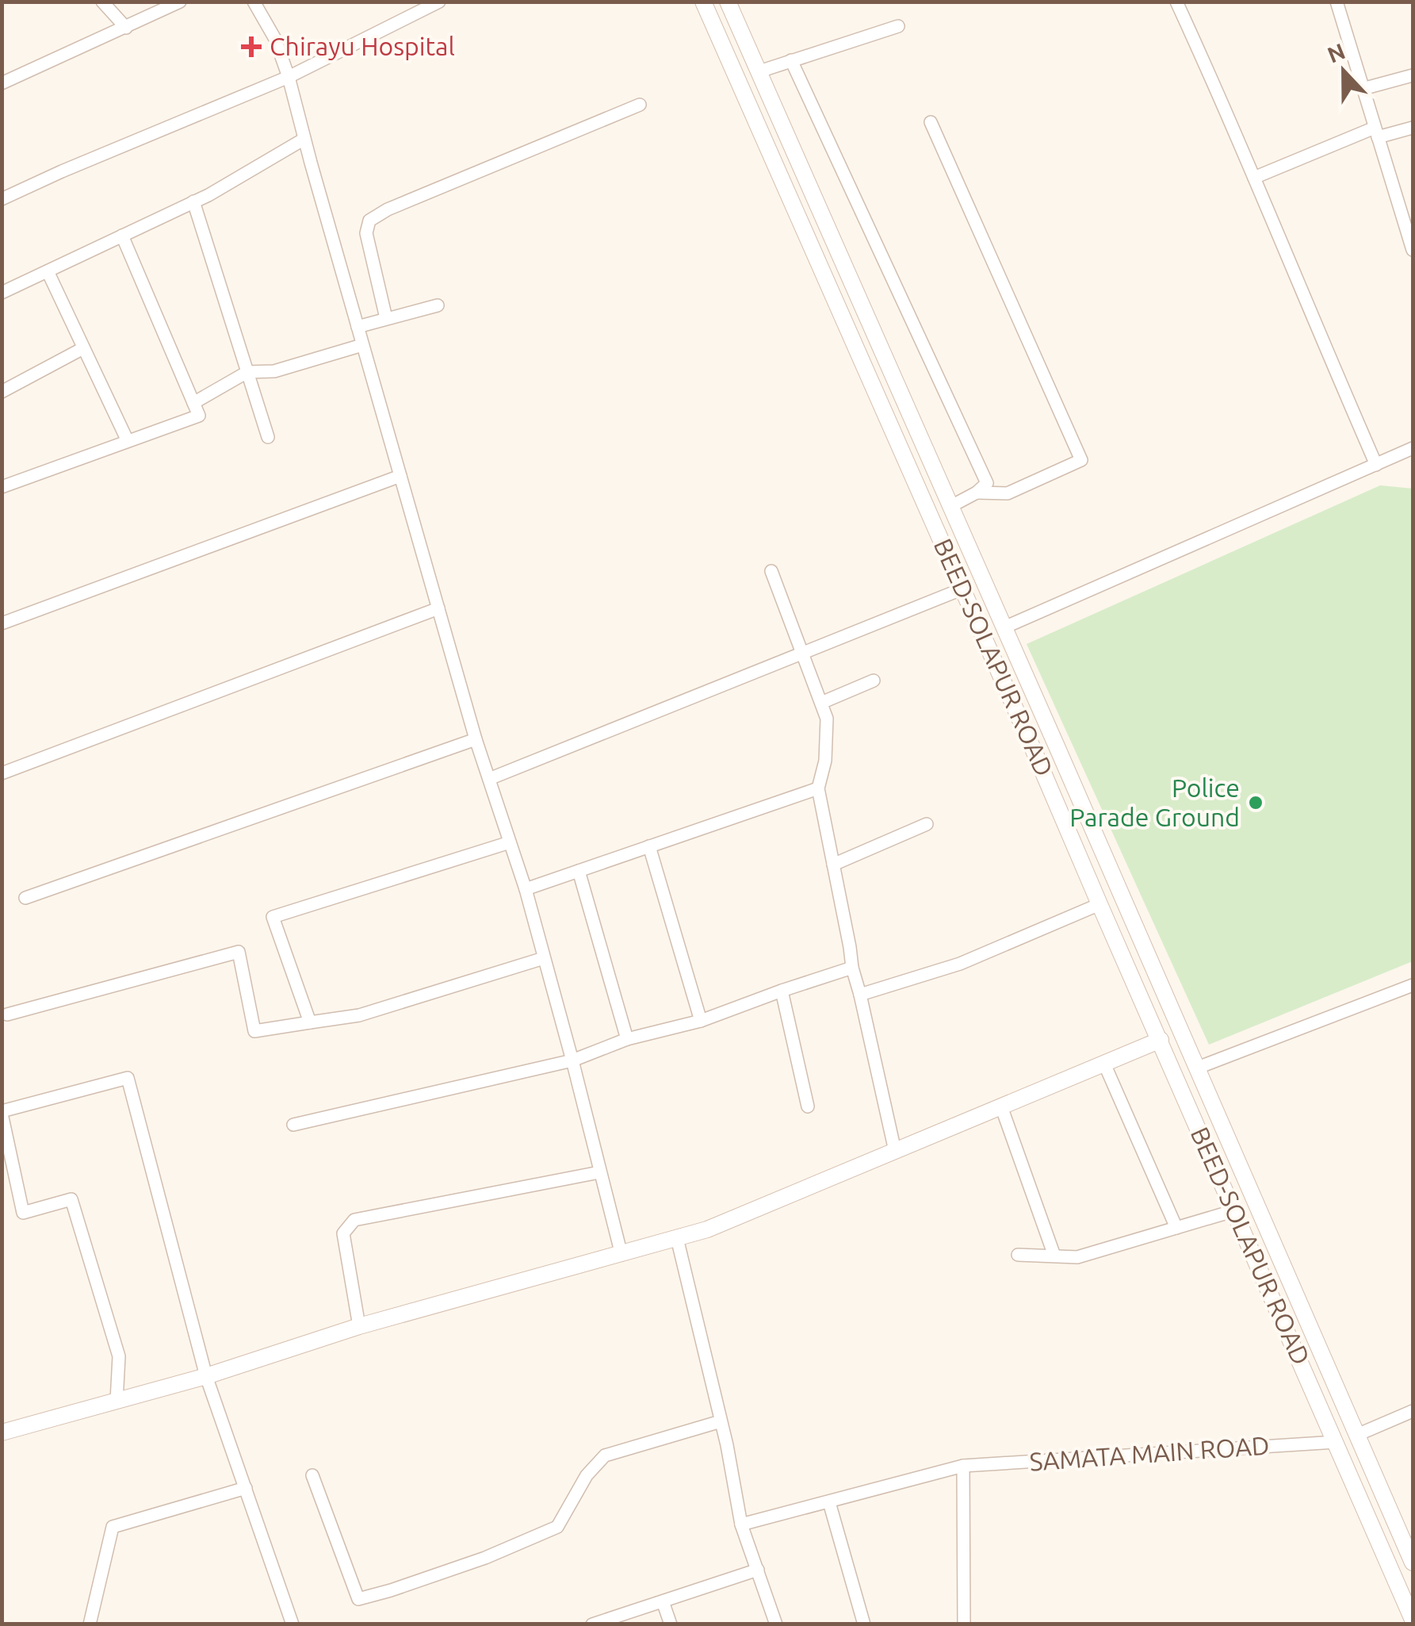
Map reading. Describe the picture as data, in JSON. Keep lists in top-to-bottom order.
{
  "streets": {
    "main road": ["BEED-SOLAPUR ROAD"],
    "street": ["SAMATA MAIN ROAD"]
  },
  "crossings": [
    ["BEED-SOLAPUR ROAD", "SAMATA MAIN ROAD"]
  ],
  "places": {
    "health": ["Chirayu Hospital"],
    "other": ["Police Parade Ground"]
  },
  "north": "top"
}
